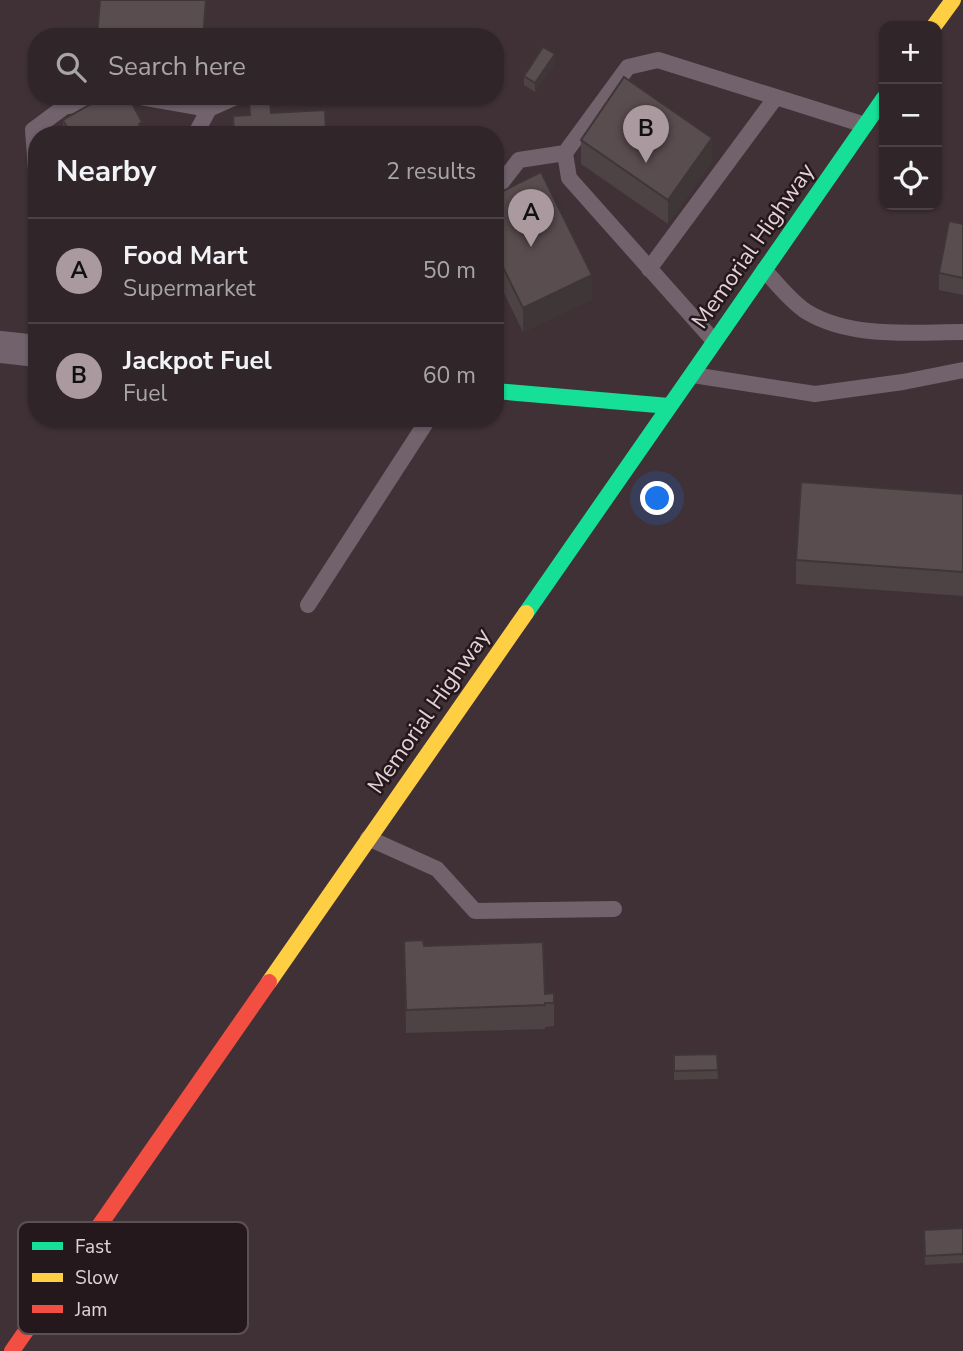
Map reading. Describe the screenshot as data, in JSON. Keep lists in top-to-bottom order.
{
  "streets": {
    "main road": ["Memorial Highway"]
  },
  "legend": ["Fast", "Slow", "Jam"],
  "page": {
    "map_buttons": ["+", "−"],
    "search": "Search here",
    "pins": ["B", "A"],
    "heading": ["Nearby", "2 results"],
    "list": [
      {
        "mark": "A",
        "name": "Food Mart",
        "note": "Supermarket",
        "value": "50 m"
      },
      {
        "mark": "B",
        "name": "Jackpot Fuel",
        "note": "Fuel",
        "value": "60 m"
      }
    ]
  }
}
